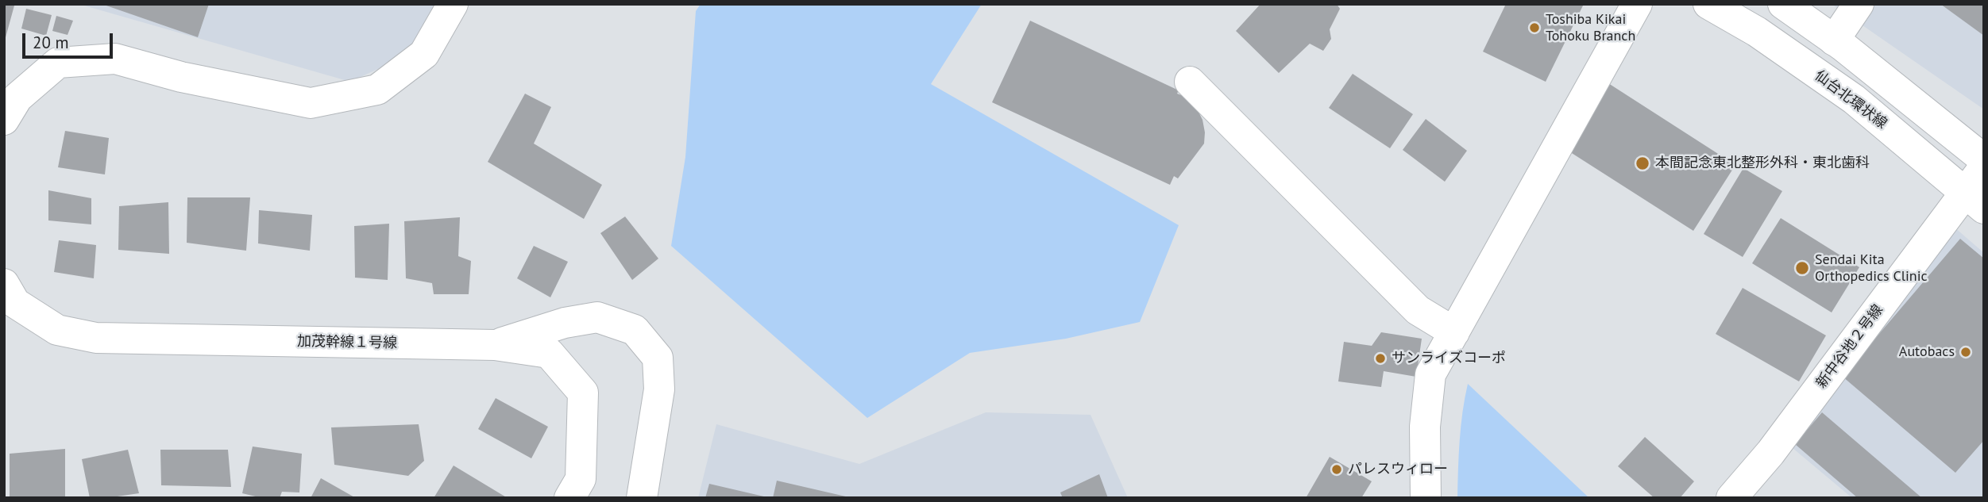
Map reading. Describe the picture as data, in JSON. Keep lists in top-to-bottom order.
{
  "streets": {
    "street": ["仙台北環状線", "加茂幹線１号線", "新中谷地２号線"]
  },
  "crossings": [
    ["仙台北環状線", "新中谷地２号線"]
  ],
  "places": [
    "Toshiba Kikai Tohoku Branch",
    "本間記念東北整形外科・東北歯科",
    "Sendai Kita Orthopedics Clinic",
    "Autobacs",
    "サンライズコーポ",
    "パレスウィロー"
  ],
  "scale_bar": "20 m"
}
